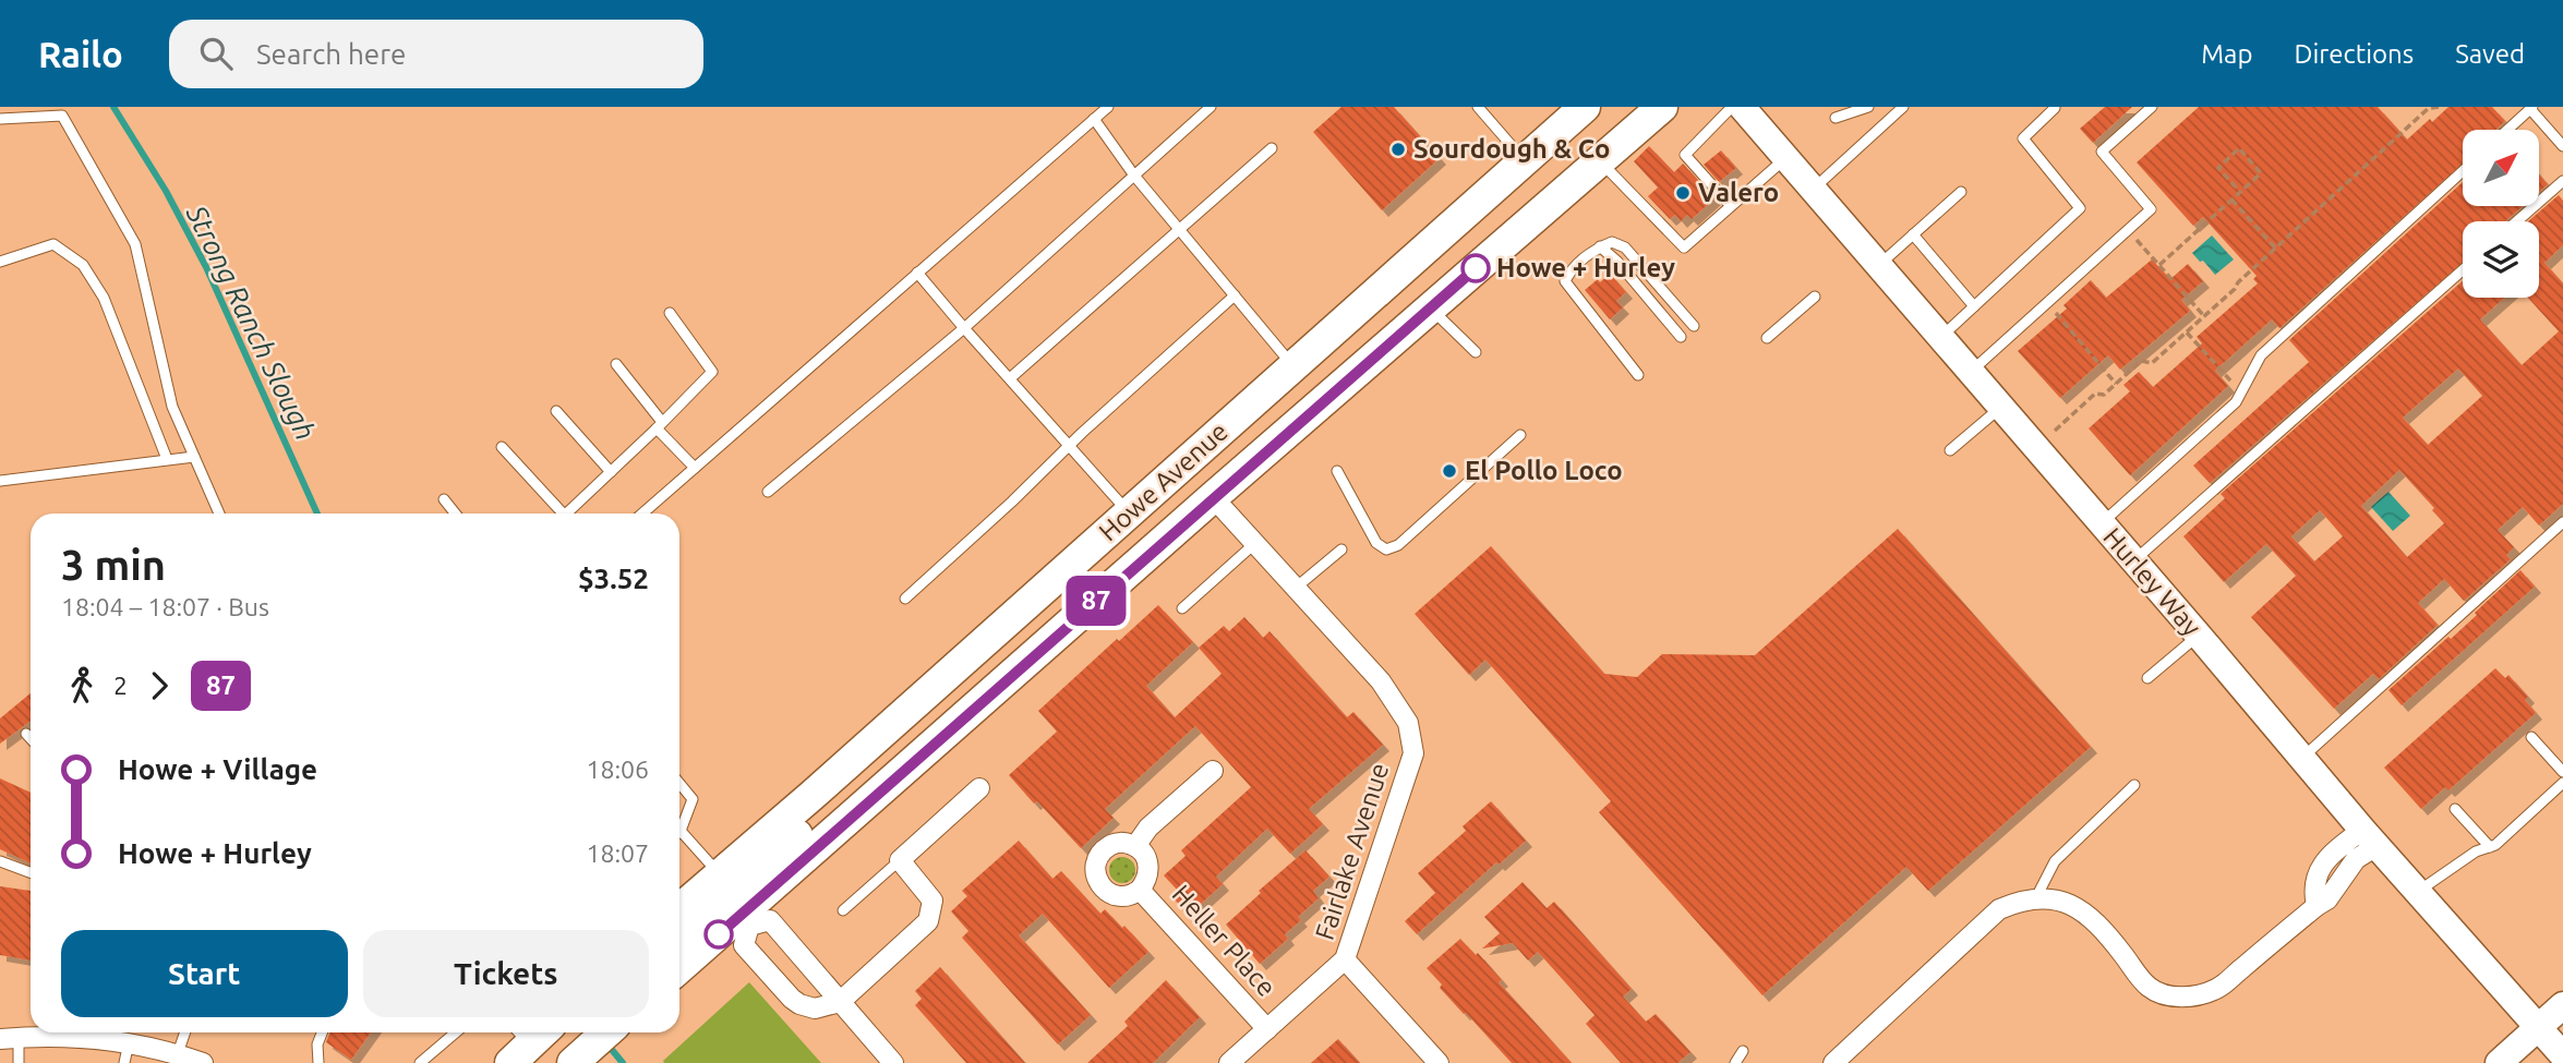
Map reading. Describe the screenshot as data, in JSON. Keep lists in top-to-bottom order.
{
  "streets": {
    "main road": ["Howe Avenue"],
    "street": ["Hurley Way", "Fairlake Avenue", "Heller Place"]
  },
  "crossings": [
    ["Howe Avenue", "Fairlake Avenue"],
    ["Fairlake Avenue", "Heller Place"]
  ],
  "water": ["Strong Ranch Slough"],
  "places": [
    "Sourdough & Co",
    "Valero",
    "Howe + Hurley",
    "El Pollo Loco"
  ],
  "lines": ["bus line 87"],
  "north": "top right",
  "page": {
    "header": "Railo",
    "search": "Search here",
    "nav": ["Map", "Directions", "Saved"],
    "on_map": "87",
    "heading": ["3 min", "18:04 – 18:07 · Bus", "$3.52"],
    "legs": ["2", "87"],
    "list": [
      {
        "name": "Howe + Village",
        "value": "18:06"
      },
      {
        "name": "Howe + Hurley",
        "value": "18:07"
      }
    ],
    "buttons": ["Start", "Tickets"]
  }
}
